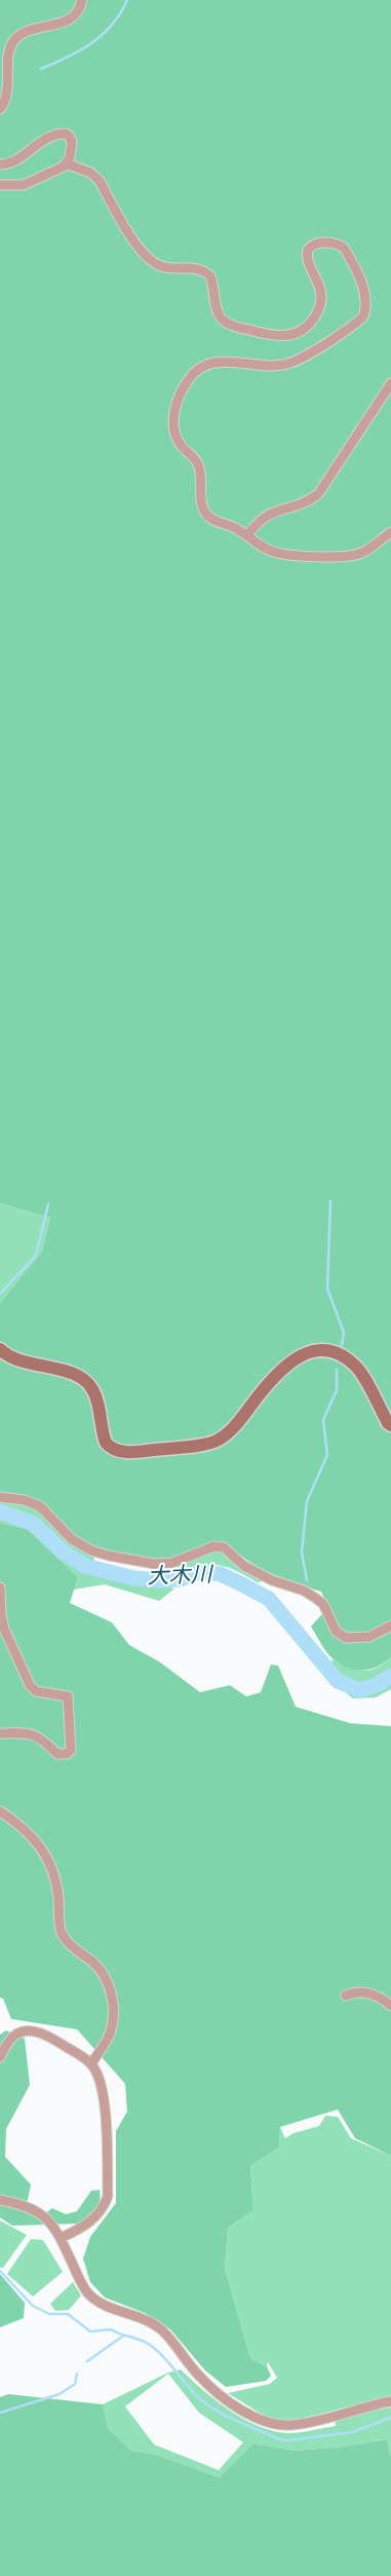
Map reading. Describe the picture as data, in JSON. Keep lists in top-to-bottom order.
{
  "water": ["大木川"]
}
